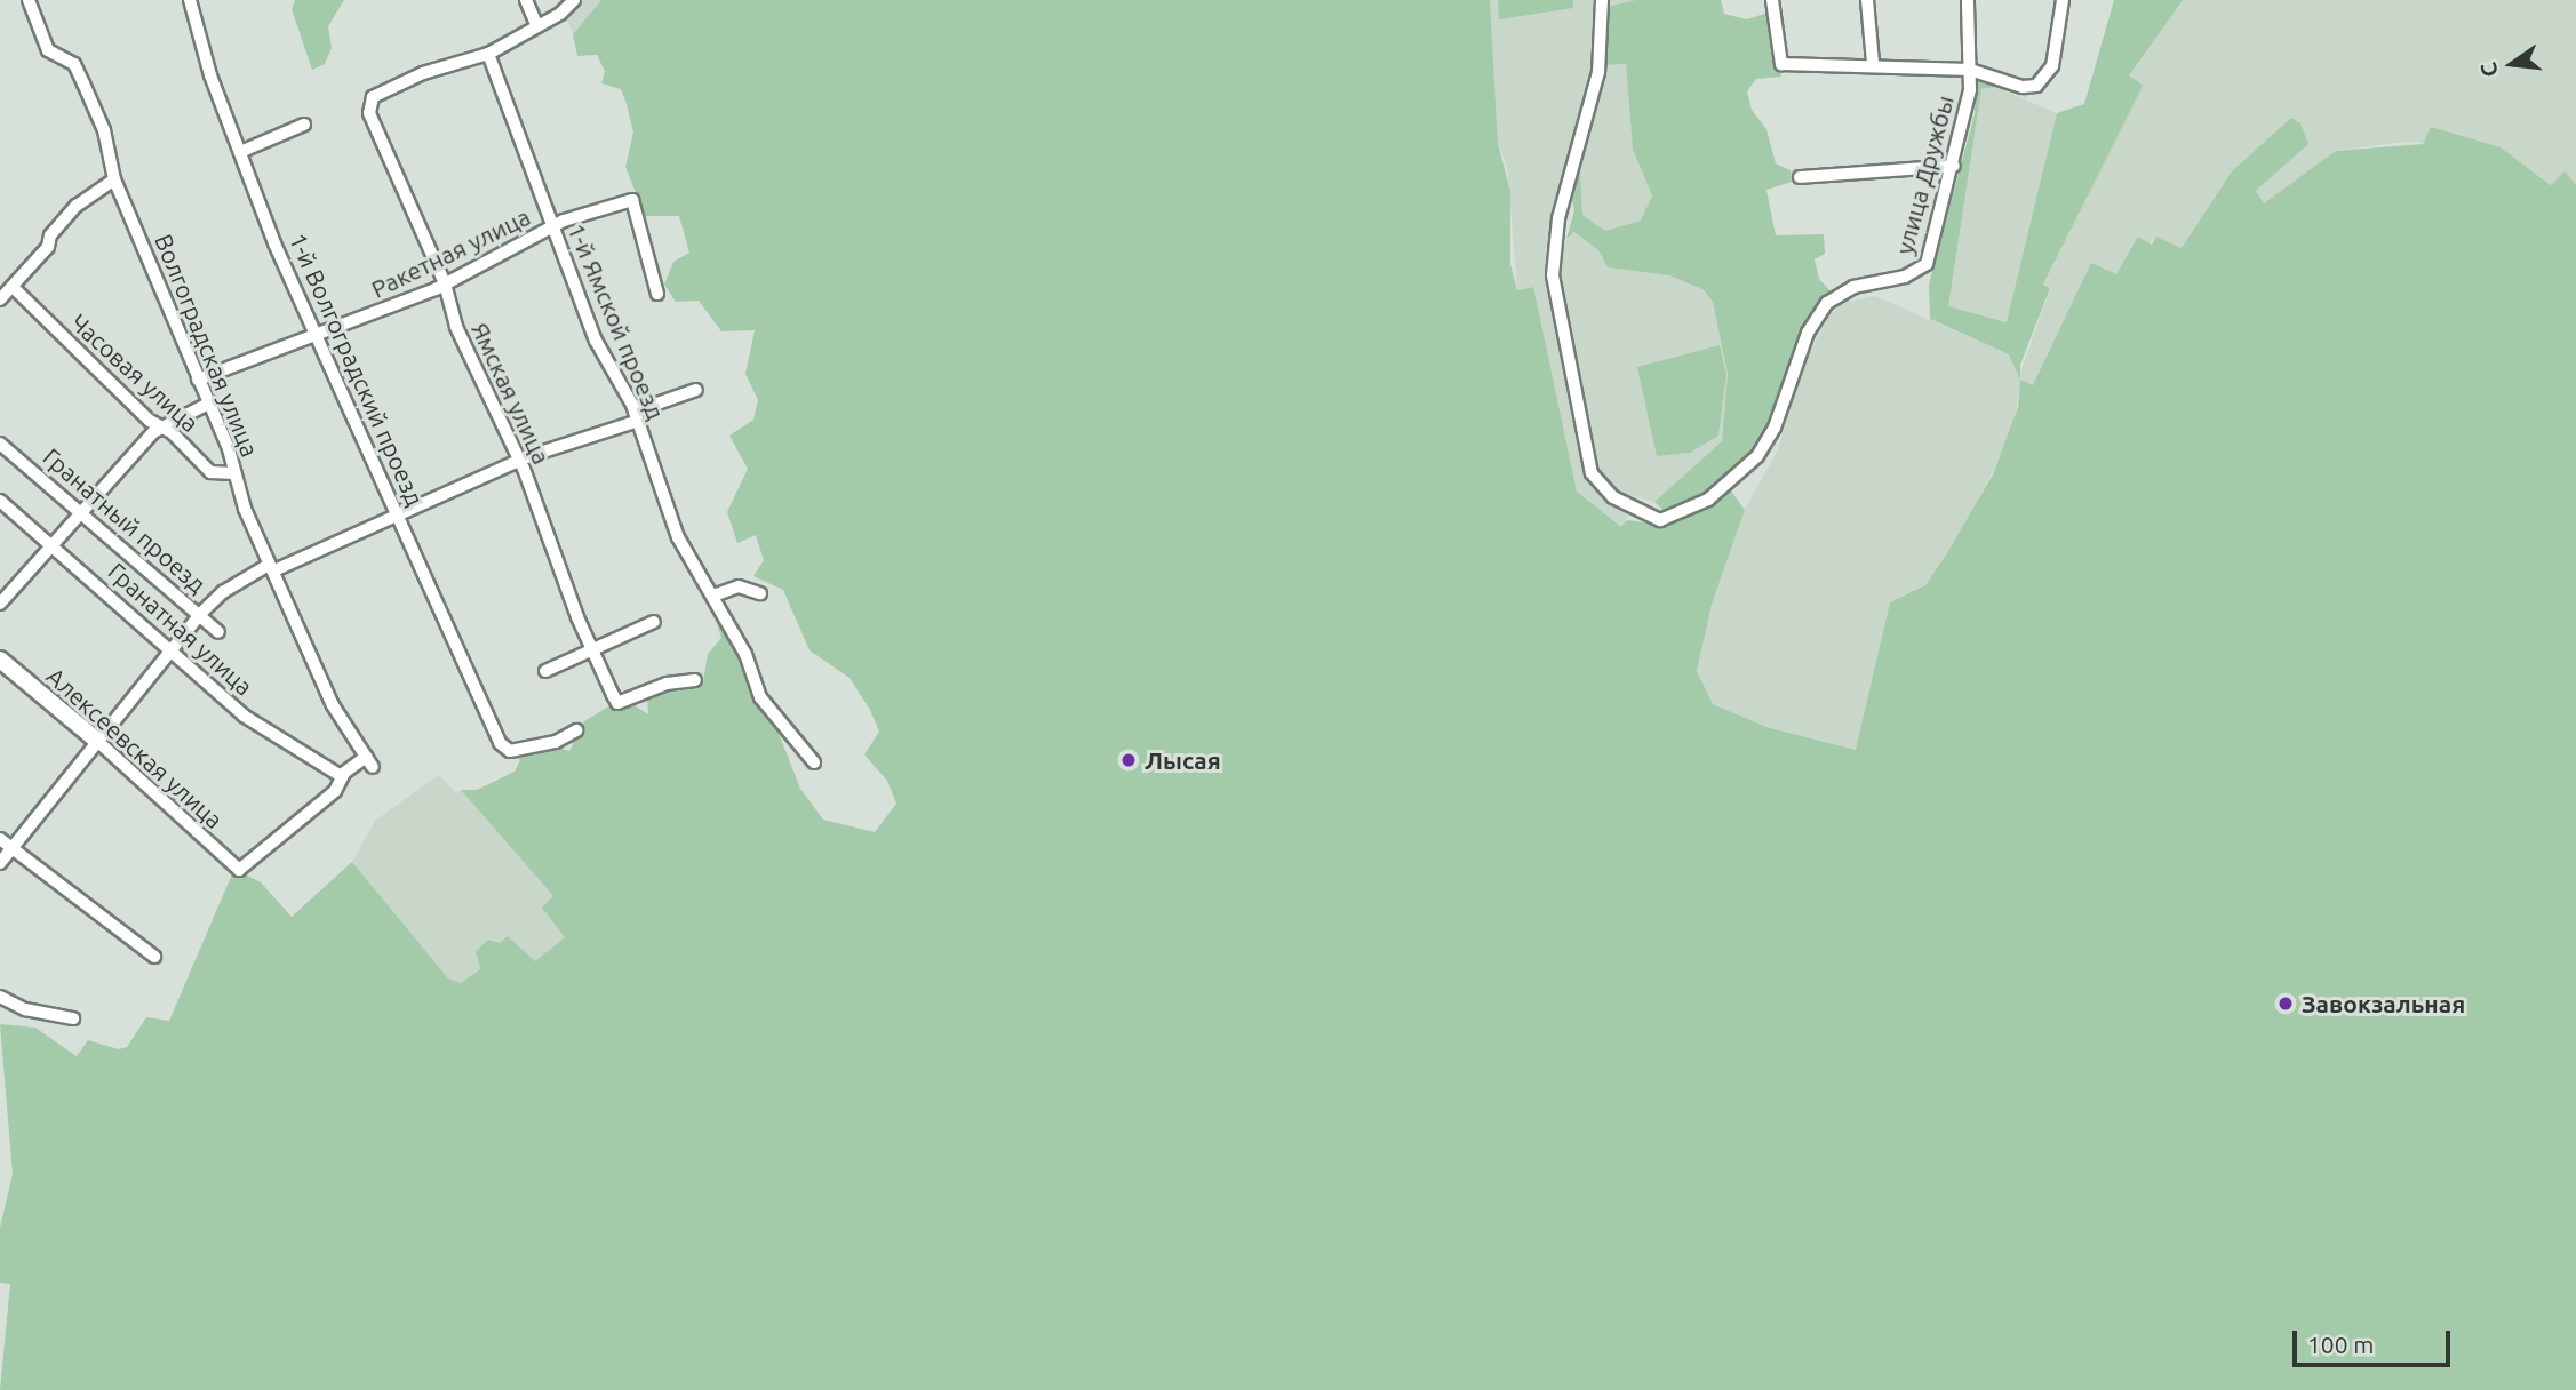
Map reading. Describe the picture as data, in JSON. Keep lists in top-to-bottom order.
{
  "streets": {
    "street": [
      "улица Дружбы",
      "Ракетная улица",
      "1-й Ямской проезд",
      "Волгоградская улица",
      "1-й Волгоградский проезд",
      "Часовая улица",
      "Ямская улица",
      "Гранатный проезд",
      "Гранатная улица",
      "Алексеевская улица"
    ]
  },
  "crossings": [
    ["Ракетная улица", "1-й Ямской проезд"],
    ["Ракетная улица", "Волгоградская улица"],
    ["Ракетная улица", "1-й Волгоградский проезд"],
    ["Ракетная улица", "Ямская улица"],
    ["1-й Ямской проезд", "Ямская улица"],
    ["Волгоградская улица", "Часовая улица"],
    ["Волгоградская улица", "Гранатная улица"],
    ["Волгоградская улица", "Алексеевская улица"],
    ["Гранатная улица", "Алексеевская улица"]
  ],
  "places": ["Лысая", "Завокзальная"],
  "scale_bar": "100 m",
  "north": "left"
}
